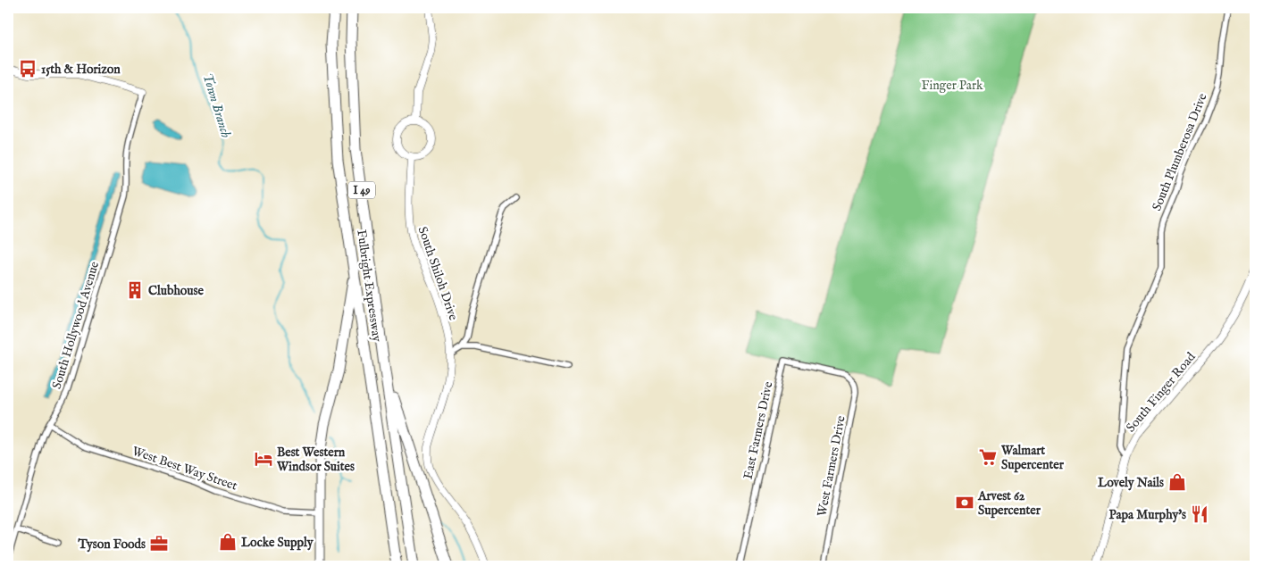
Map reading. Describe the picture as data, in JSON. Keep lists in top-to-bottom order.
{
  "streets": {
    "highway": ["I 49", "Fulbright Expressway"],
    "street": [
      "South Plumberosa Drive",
      "South Shiloh Drive",
      "South Hollywood Avenue",
      "South Finger Road",
      "East Farmers Drive",
      "West Farmers Drive",
      "West Best Way Street"
    ]
  },
  "crossings": [
    ["South Plumberosa Drive", "South Finger Road"],
    ["South Hollywood Avenue", "West Best Way Street"],
    ["East Farmers Drive", "West Farmers Drive"]
  ],
  "water": ["Town Branch"],
  "parks": ["Finger Park"],
  "places": {
    "bus stop": ["15th & Horizon"],
    "building": ["Clubhouse"],
    "supermarket": ["Walmart Supercenter"],
    "hotel": ["Best Western Windsor Suites"],
    "shop": ["Lovely Nails", "Locke Supply"],
    "bank": ["Arvest 62 Supercenter"],
    "restaurant": ["Papa Murphy's"],
    "office": ["Tyson Foods"]
  }
}
